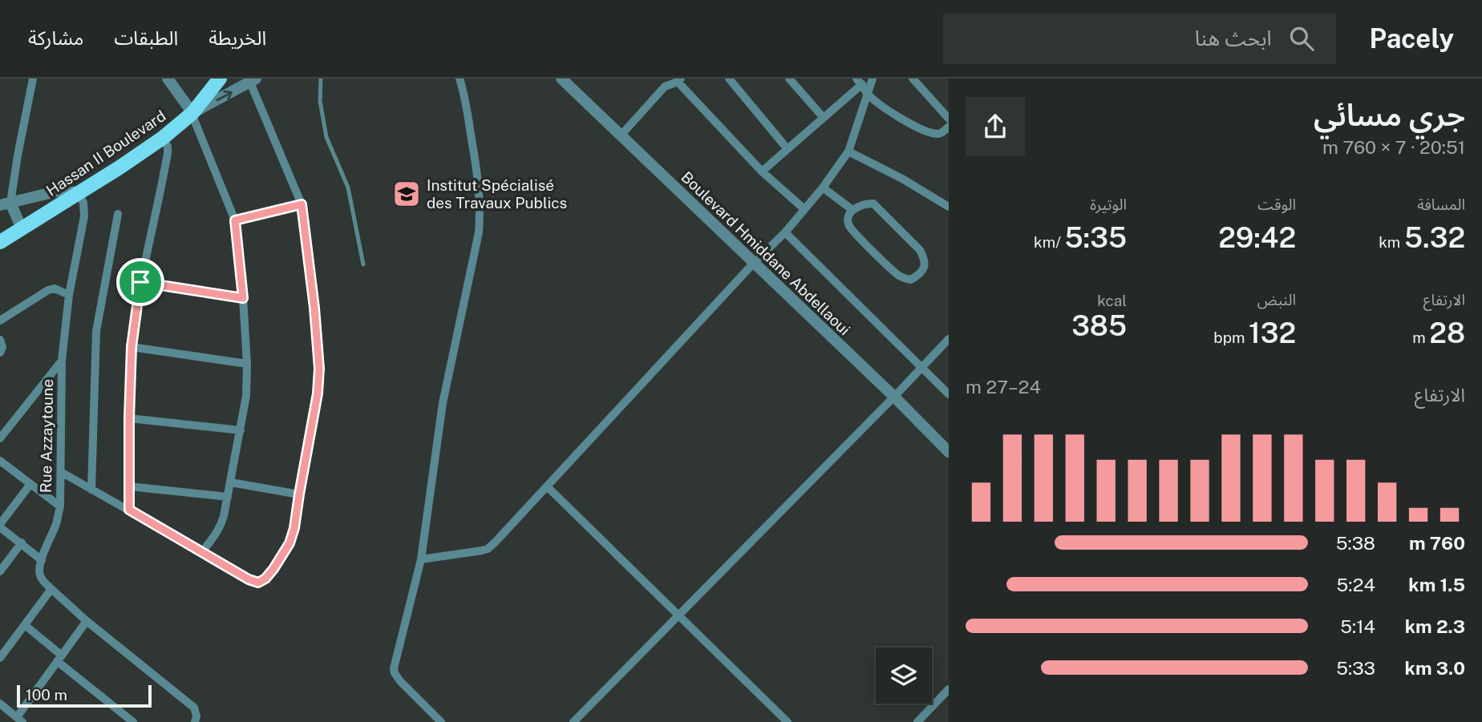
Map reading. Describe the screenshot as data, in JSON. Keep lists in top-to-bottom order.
{
  "streets": {
    "main road": ["Hassan II Boulevard"],
    "street": ["Boulevard Hmiddane Abdellaoui", "Rue Azzaytoune"]
  },
  "crossings": [
    ["Hassan II Boulevard", "Rue Azzaytoune"]
  ],
  "places": {
    "school or university": ["Institut Spécialisé des Travaux Publics"]
  },
  "scale_bar": "100 m",
  "page": {
    "header": "Pacely",
    "search": "ابحث هنا",
    "nav": ["الخريطة", "الطبقات", "مشاركة"],
    "heading": ["جري مسائي", "20:51 · 7 × 760 m"],
    "stats": [
      ["المسافة", "5.32 km"],
      ["الوقت", "29:42"],
      ["الوتيرة", "5:35 /km"],
      ["الارتفاع", "28 m"],
      ["النبض", "132 bpm"],
      ["kcal", "385"]
    ],
    "chart": ["الارتفاع", "24–27 m"],
    "list": [
      {
        "name": "760 m",
        "note": "5:38"
      },
      {
        "name": "1.5 km",
        "note": "5:24"
      },
      {
        "name": "2.3 km",
        "note": "5:14"
      },
      {
        "name": "3.0 km",
        "note": "5:33"
      }
    ],
    "scale": "100 m"
  }
}
